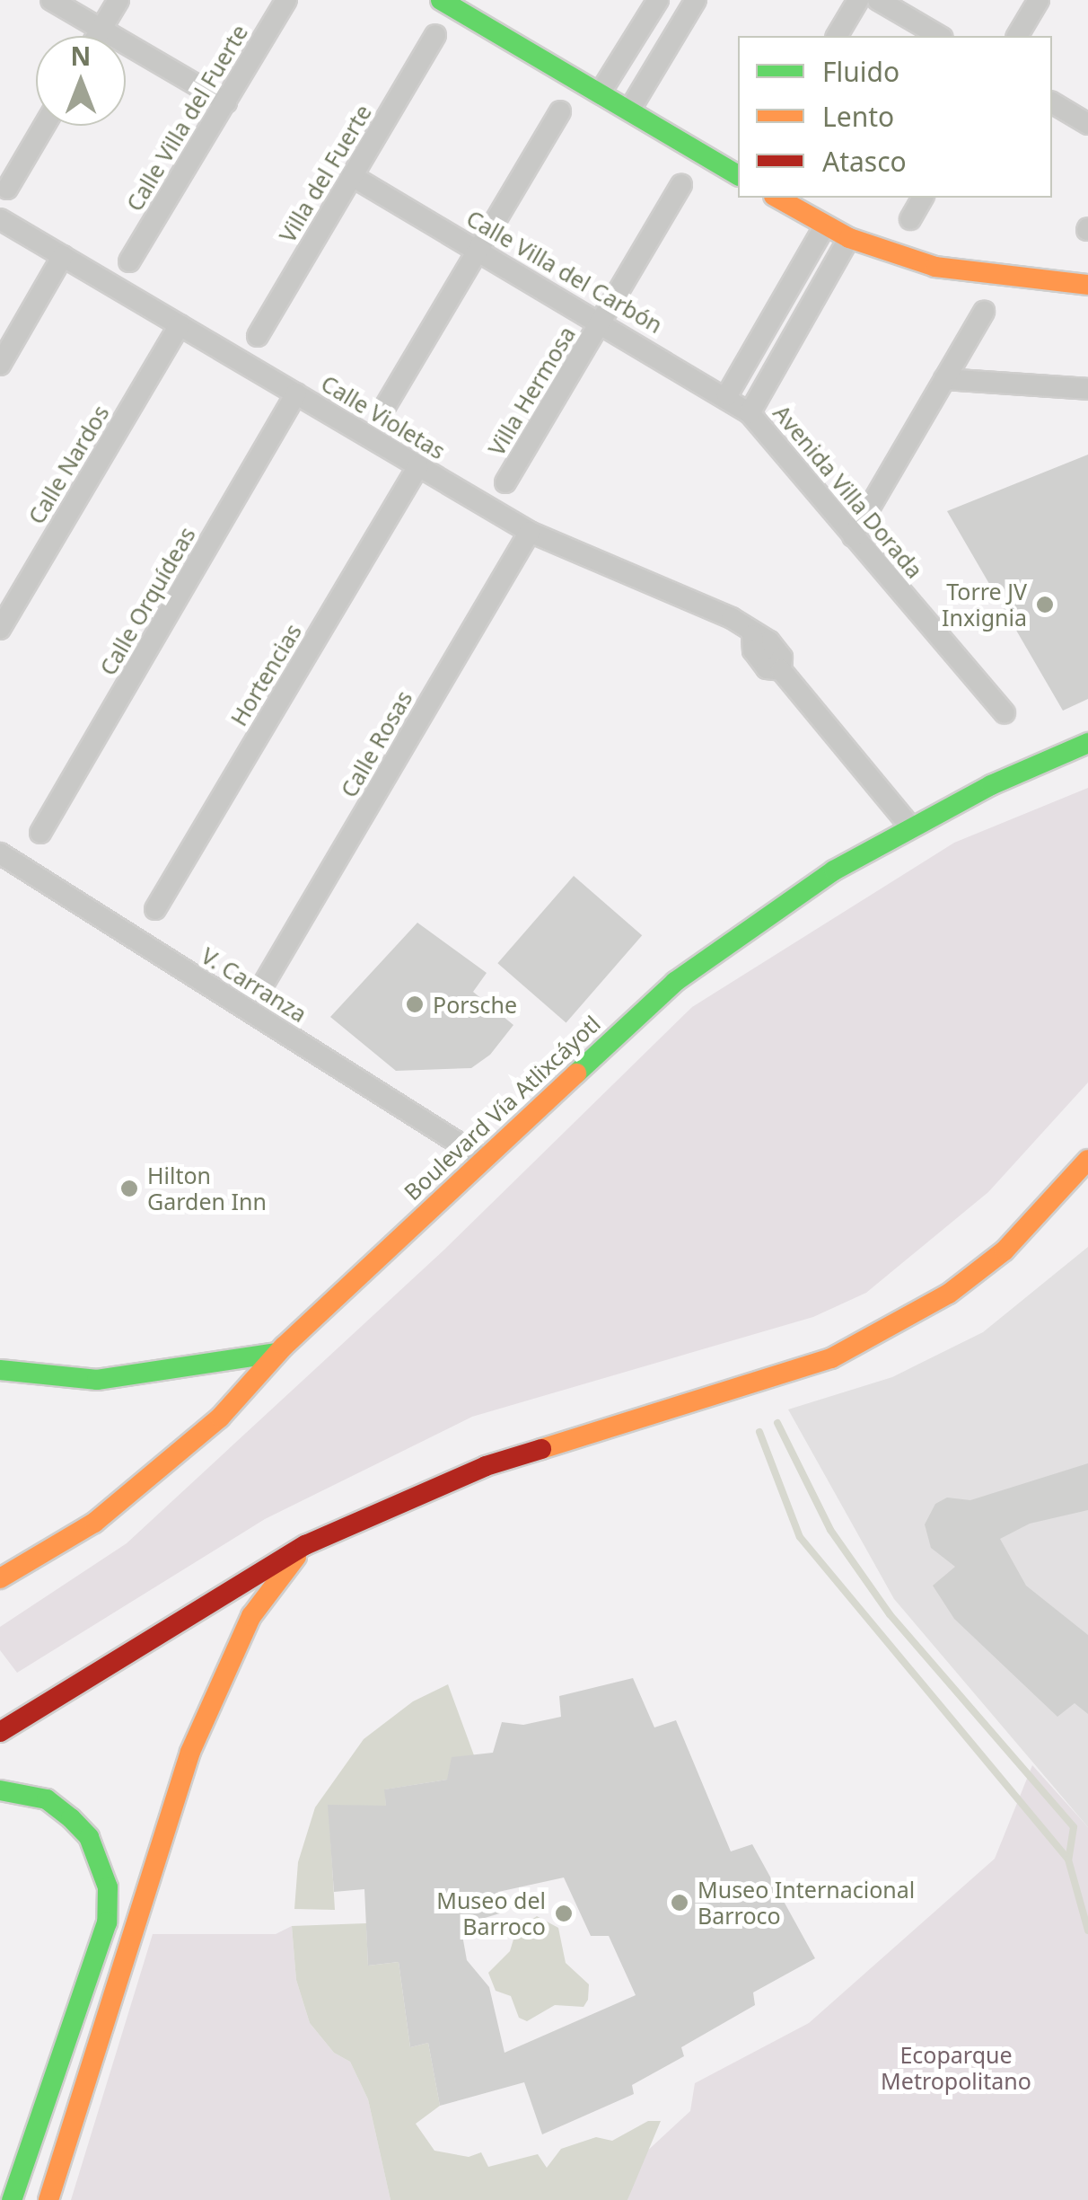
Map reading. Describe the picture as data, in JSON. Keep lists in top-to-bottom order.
{
  "streets": {
    "main road": ["Boulevard Vía Atlixcáyotl"],
    "street": [
      "Calle Villa del Fuerte",
      "Villa del Fuerte",
      "Calle Villa del Carbón",
      "Villa Hermosa",
      "Calle Violetas",
      "Calle Nardos",
      "Avenida Villa Dorada",
      "Calle Orquídeas",
      "Hortencias",
      "Calle Rosas",
      "V. Carranza"
    ]
  },
  "crossings": [
    ["Villa del Fuerte", "Calle Villa del Carbón"],
    ["Calle Villa del Carbón", "Villa Hermosa"],
    ["Calle Villa del Carbón", "Avenida Villa Dorada"],
    ["Calle Violetas", "Calle Nardos"],
    ["Calle Violetas", "Calle Orquídeas"],
    ["Calle Violetas", "Hortencias"],
    ["Calle Violetas", "Calle Rosas"],
    ["Calle Violetas", "Boulevard Vía Atlixcáyotl"],
    ["V. Carranza", "Boulevard Vía Atlixcáyotl"]
  ],
  "parks": ["Ecoparque Metropolitano"],
  "places": [
    "Torre JV Inxignia",
    "Porsche",
    "Hilton Garden Inn",
    "Museo Internacional Barroco",
    "Museo del Barroco"
  ],
  "legend": ["Fluido", "Lento", "Atasco"],
  "north": "top"
}
